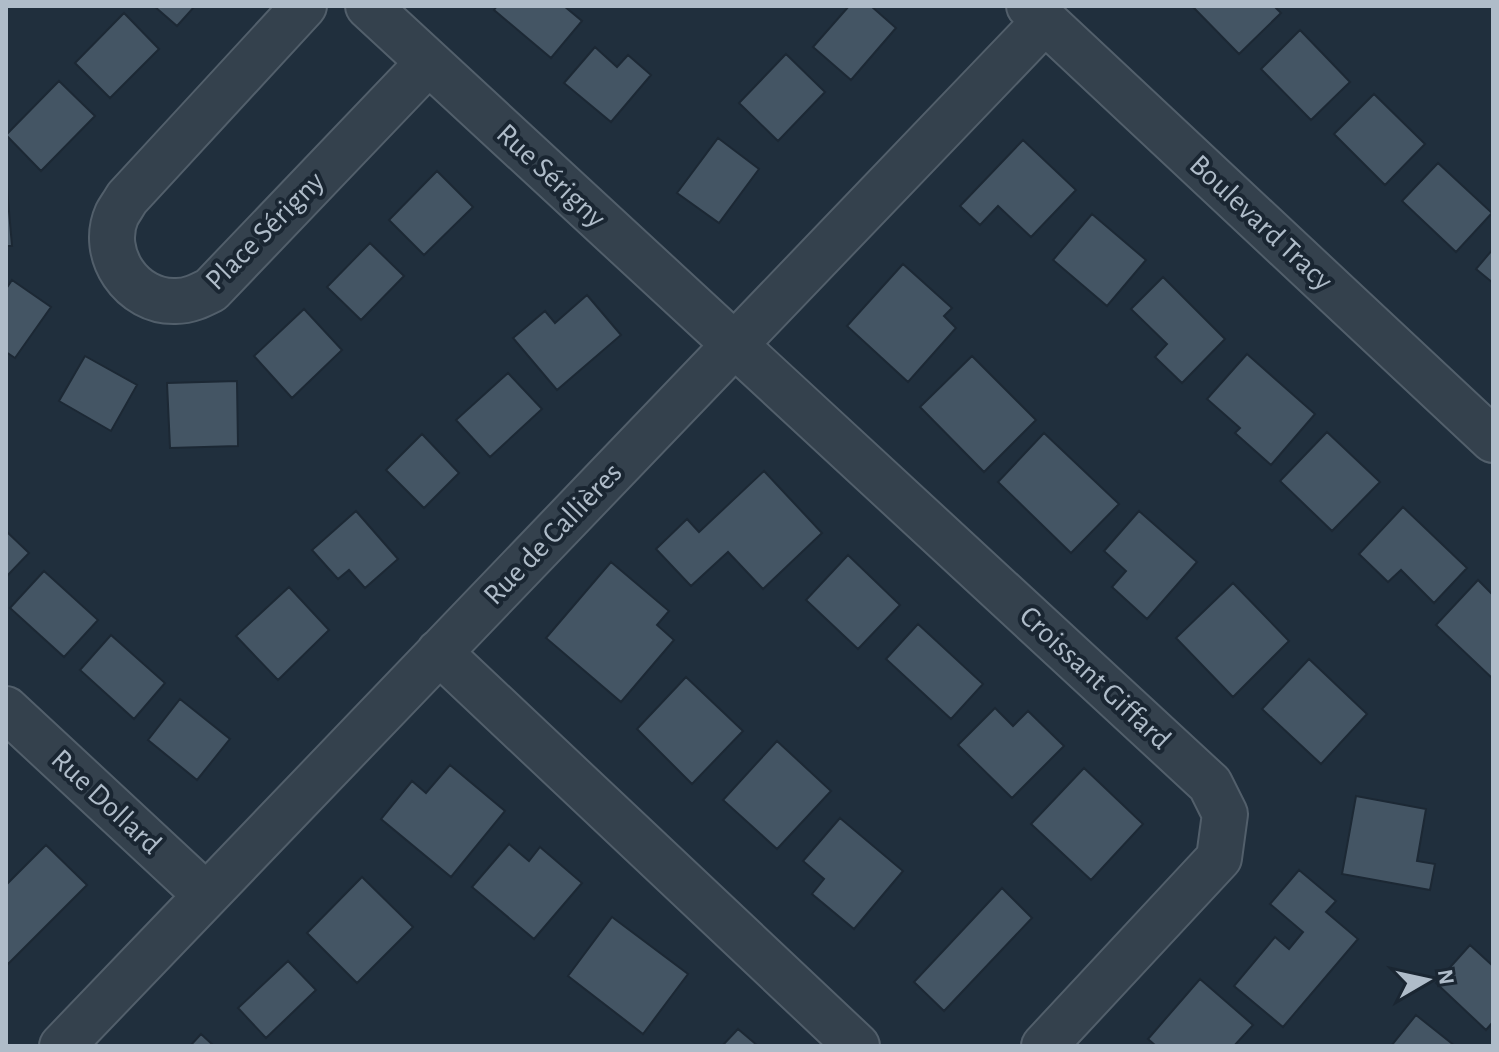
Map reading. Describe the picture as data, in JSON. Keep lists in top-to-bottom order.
{
  "streets": {
    "street": [
      "Rue Sérigny",
      "Boulevard Tracy",
      "Place Sérigny",
      "Rue de Callières",
      "Croissant Giffard",
      "Rue Dollard"
    ]
  },
  "crossings": [
    ["Rue Sérigny", "Place Sérigny"],
    ["Rue Sérigny", "Rue de Callières"],
    ["Rue Sérigny", "Croissant Giffard"],
    ["Boulevard Tracy", "Rue de Callières"],
    ["Rue de Callières", "Croissant Giffard"],
    ["Rue de Callières", "Rue Dollard"]
  ],
  "north": "right"
}
